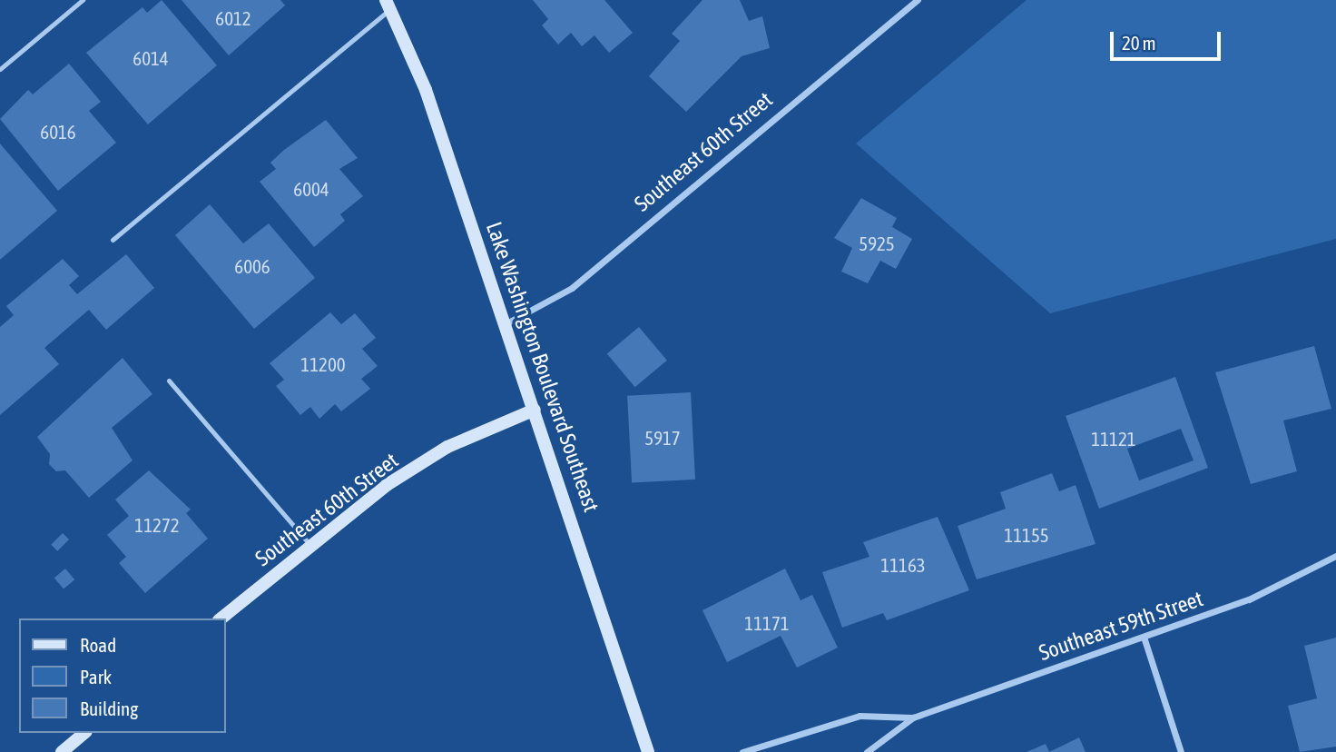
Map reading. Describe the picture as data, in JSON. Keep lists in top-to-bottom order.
{
  "streets": {
    "main road": ["Southeast 60th Street", "Lake Washington Boulevard Southeast"],
    "street": ["Southeast 59th Street"]
  },
  "crossings": [
    ["Southeast 60th Street", "Lake Washington Boulevard Southeast"]
  ],
  "house_numbers": [
    "6012",
    "6014",
    "6016",
    "6004",
    "5925",
    "6006",
    "11200",
    "5917",
    "11121",
    "11272",
    "11155",
    "11163",
    "11171"
  ],
  "legend": ["Road", "Park", "Building"],
  "scale_bar": "20 m"
}
